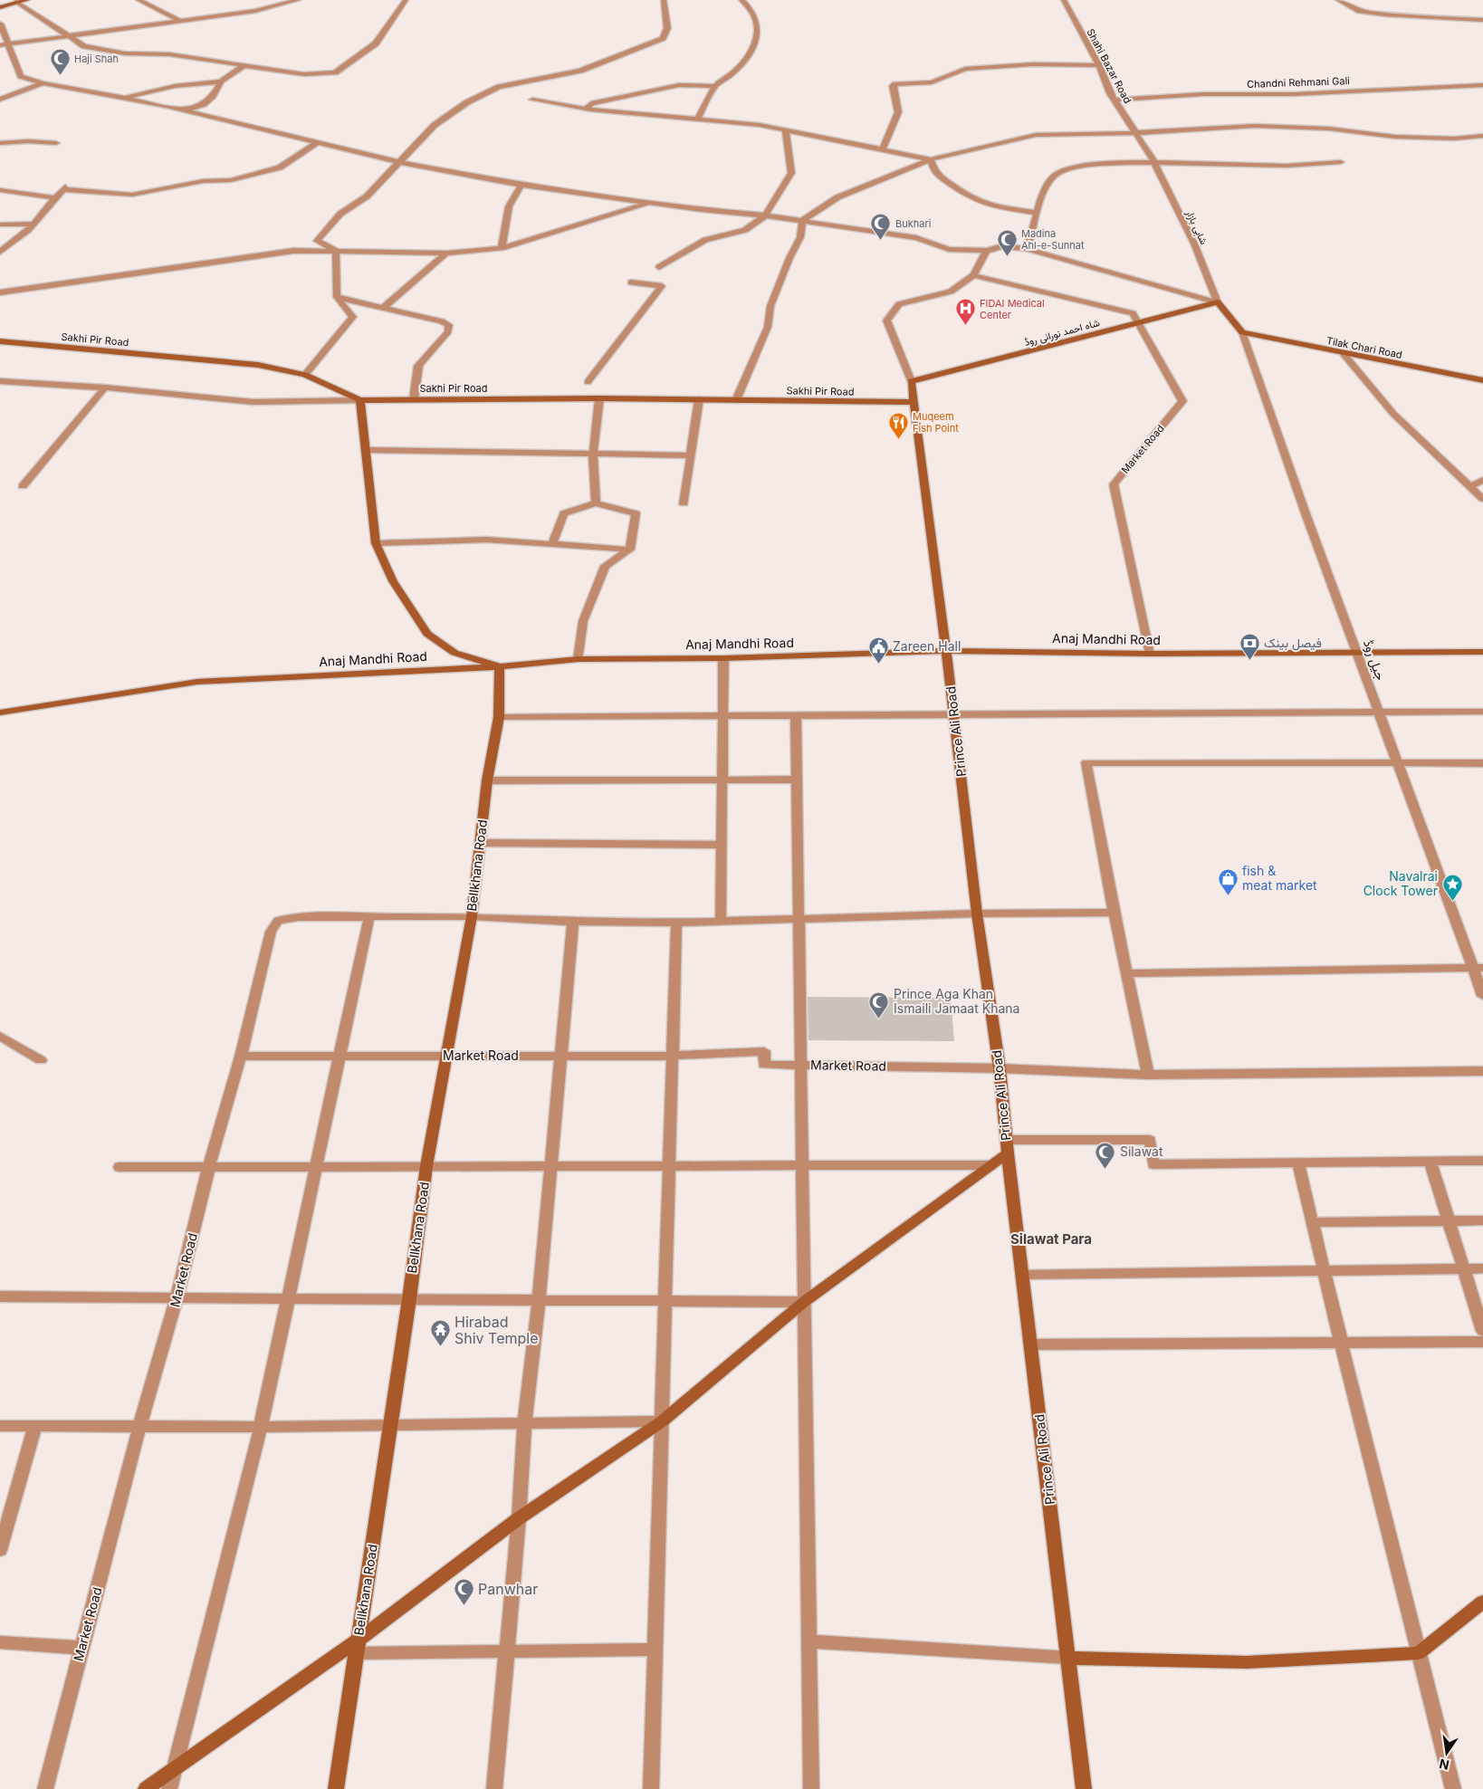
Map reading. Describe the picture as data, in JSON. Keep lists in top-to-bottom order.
{
  "streets": {
    "street": [
      "Shahi Bazar Road",
      "Chandni Rehmani Gali",
      "شاہی بازار",
      "شاہ احمد نورانی روڈ",
      "Sakhi Pir Road",
      "Tilak Chari Road",
      "Market Road",
      "Anaj Mandhi Road",
      "جیل روڈ",
      "Prince Ali Road",
      "Bellkhana Road"
    ]
  },
  "crossings": [
    ["Shahi Bazar Road", "Chandni Rehmani Gali"],
    ["Shahi Bazar Road", "شاہی بازار"],
    ["شاہی بازار", "شاہ احمد نورانی روڈ"],
    ["شاہ احمد نورانی روڈ", "Market Road"],
    ["شاہ احمد نورانی روڈ", "Prince Ali Road"],
    ["Sakhi Pir Road", "Prince Ali Road"],
    ["Tilak Chari Road", "جیل روڈ"],
    ["Market Road", "Anaj Mandhi Road"],
    ["Market Road", "Prince Ali Road"],
    ["Market Road", "Bellkhana Road"],
    ["Anaj Mandhi Road", "جیل روڈ"],
    ["Anaj Mandhi Road", "Prince Ali Road"],
    ["Anaj Mandhi Road", "Bellkhana Road"]
  ],
  "districts": ["Silawat Para"],
  "places": {
    "mosque": [
      "Haji Shah",
      "Bukhari",
      "Madina Ahl-e-Sunnat",
      "Prince Aga Khan Ismaili Jamaat Khana",
      "Silawat",
      "Panwhar"
    ],
    "hospital": ["FIDAI Medical Center"],
    "restaurant": ["Muqeem Fish Point"],
    "bank": ["فیصل بینک"],
    "public building": ["Zareen Hall"],
    "shop": ["fish & meat market"],
    "place": ["Navalrai Clock Tower"],
    "temple": ["Hirabad Shiv Temple"]
  },
  "north": "bottom"
}
